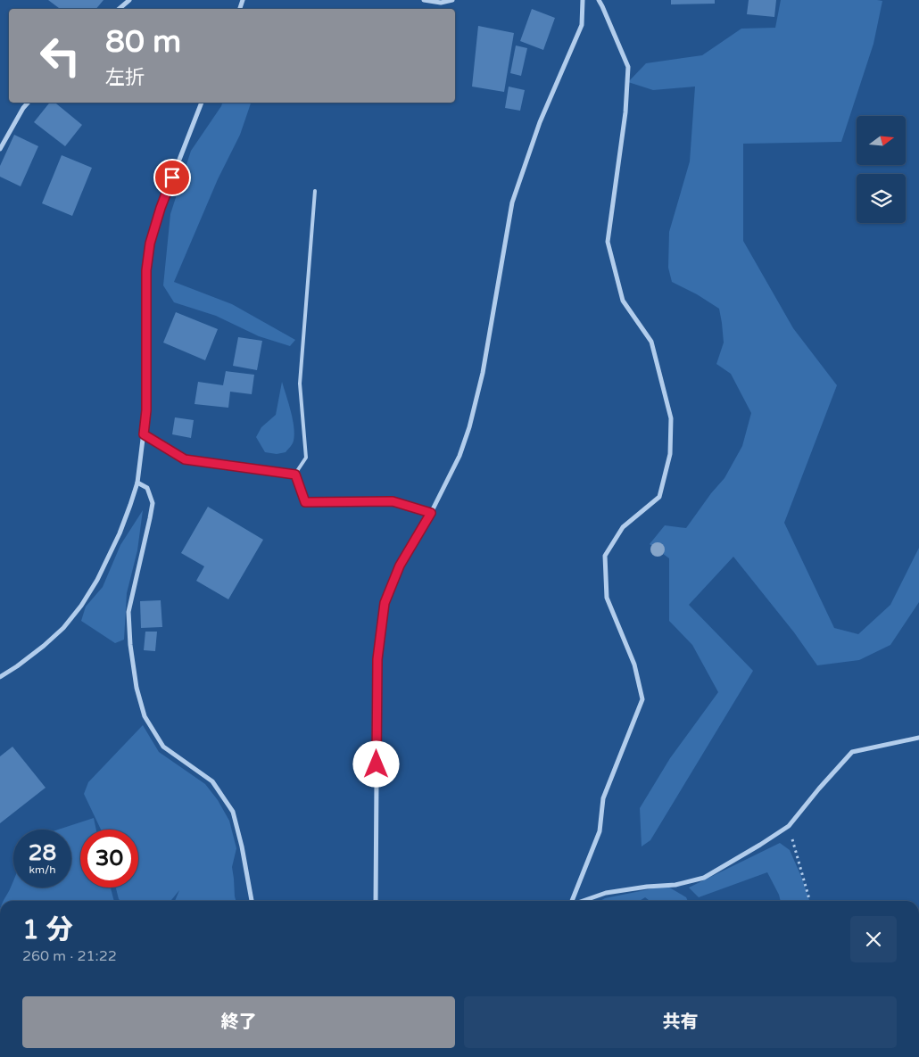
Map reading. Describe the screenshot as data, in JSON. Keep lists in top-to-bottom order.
{
  "north": "right",
  "page": {
    "turn": ["80 m", "左折"],
    "speed": "28 km/h",
    "limit": "30",
    "heading": ["1 分", "260 m · 21:22"],
    "buttons": ["終了", "共有"]
  }
}
